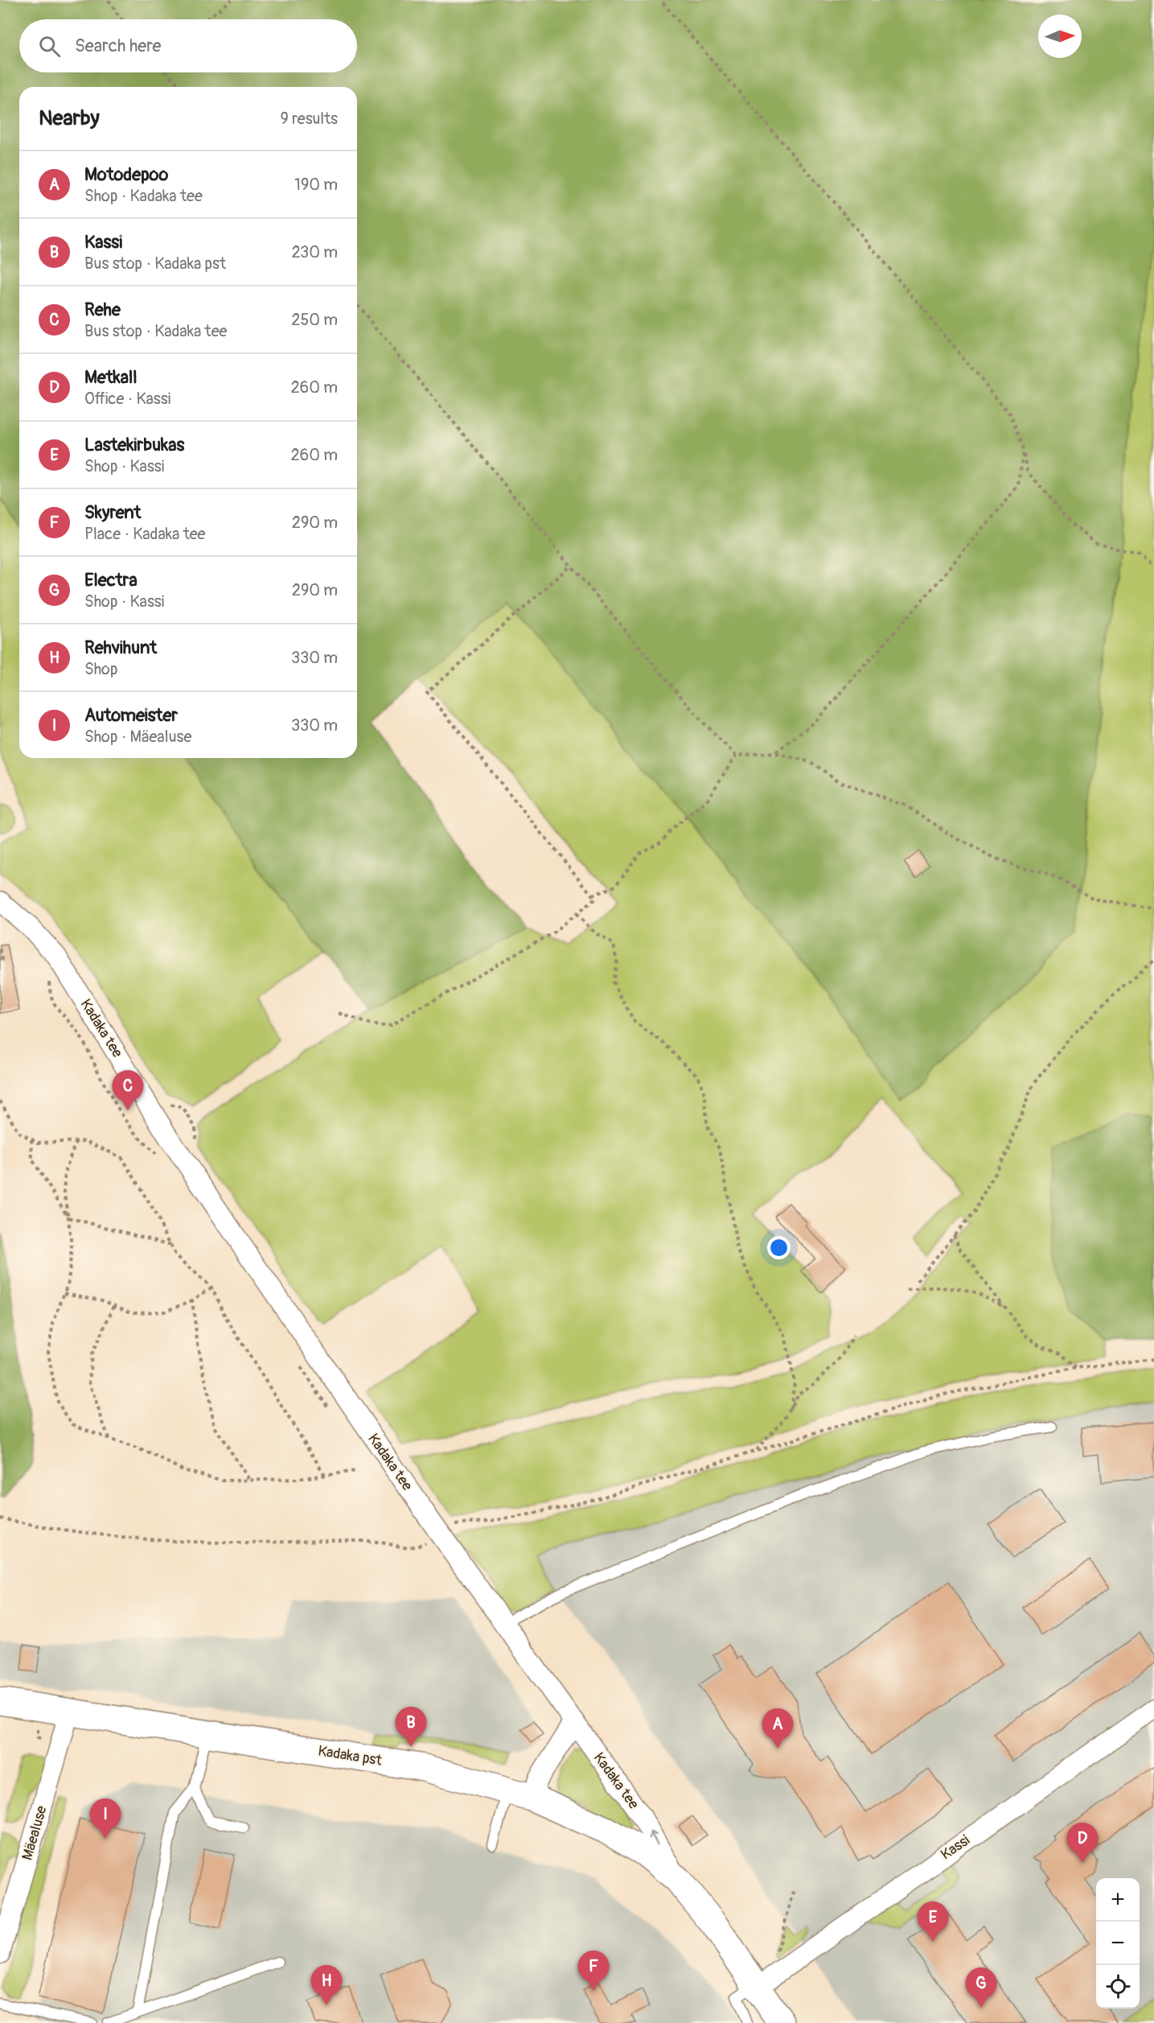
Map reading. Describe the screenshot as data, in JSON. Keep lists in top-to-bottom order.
{
  "streets": {
    "main road": ["Kadaka tee", "Kadaka pst"],
    "street": ["Mäealuse", "Kassi"]
  },
  "crossings": [
    ["Kadaka tee", "Kadaka pst"],
    ["Kadaka tee", "Kassi"],
    ["Kadaka pst", "Mäealuse"]
  ],
  "north": "right",
  "page": {
    "search": "Search here",
    "heading": ["Nearby", "9 results"],
    "list": [
      {
        "mark": "A",
        "name": "Motodepoo",
        "note": "Shop · Kadaka tee",
        "value": "190 m"
      },
      {
        "mark": "B",
        "name": "Kassi",
        "note": "Bus stop · Kadaka pst",
        "value": "230 m"
      },
      {
        "mark": "C",
        "name": "Rehe",
        "note": "Bus stop · Kadaka tee",
        "value": "250 m"
      },
      {
        "mark": "D",
        "name": "Metkall",
        "note": "Office · Kassi",
        "value": "260 m"
      },
      {
        "mark": "E",
        "name": "Lastekirbukas",
        "note": "Shop · Kassi",
        "value": "260 m"
      },
      {
        "mark": "F",
        "name": "Skyrent",
        "note": "Place · Kadaka tee",
        "value": "290 m"
      },
      {
        "mark": "G",
        "name": "Electra",
        "note": "Shop · Kassi",
        "value": "290 m"
      },
      {
        "mark": "H",
        "name": "Rehvihunt",
        "note": "Shop",
        "value": "330 m"
      },
      {
        "mark": "I",
        "name": "Automeister",
        "note": "Shop · Mäealuse",
        "value": "330 m"
      }
    ],
    "pins": [
      "C",
      "B",
      "A",
      "I",
      "D",
      "E",
      "F",
      "H",
      "G"
    ],
    "map_buttons": ["+", "−"]
  }
}
